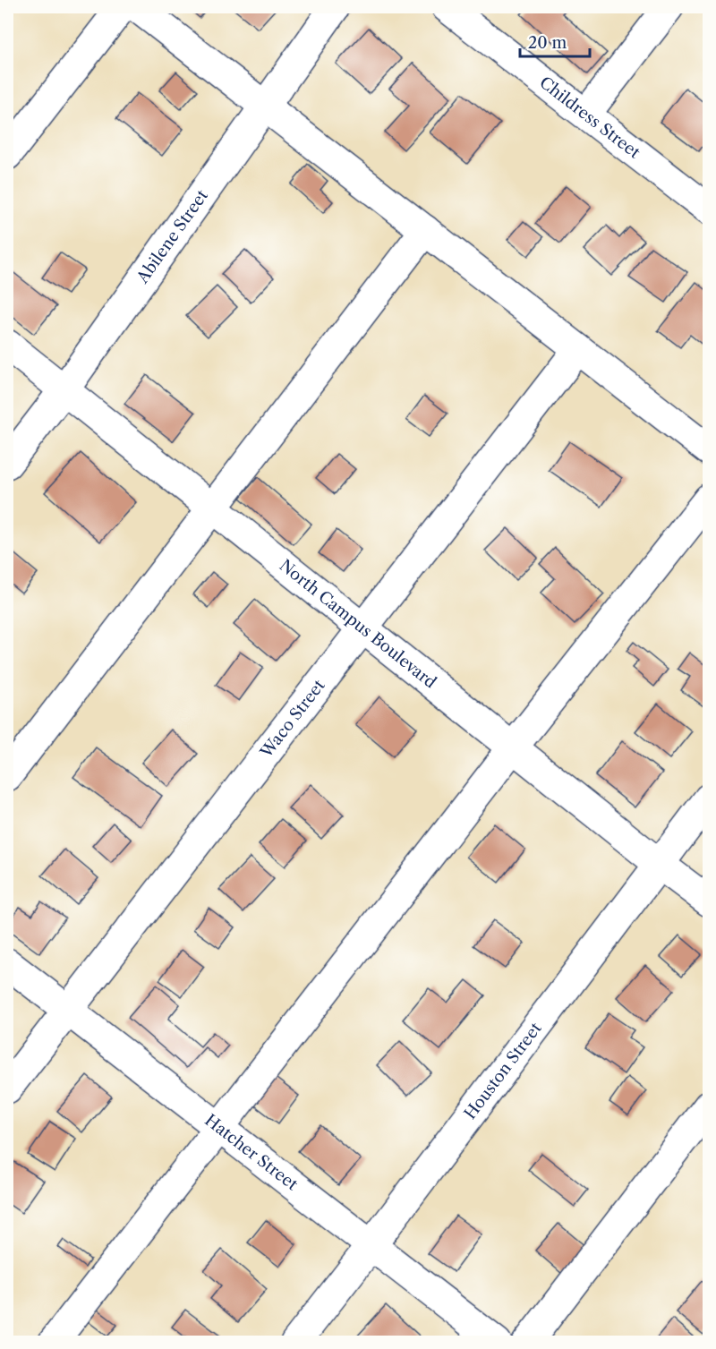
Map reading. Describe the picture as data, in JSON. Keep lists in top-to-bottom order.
{
  "streets": {
    "street": [
      "Childress Street",
      "Abilene Street",
      "North Campus Boulevard",
      "Waco Street",
      "Houston Street",
      "Hatcher Street"
    ]
  },
  "crossings": [
    ["Abilene Street", "North Campus Boulevard"],
    ["North Campus Boulevard", "Waco Street"],
    ["North Campus Boulevard", "Houston Street"],
    ["Waco Street", "Hatcher Street"],
    ["Houston Street", "Hatcher Street"]
  ],
  "scale_bar": "20 m"
}
